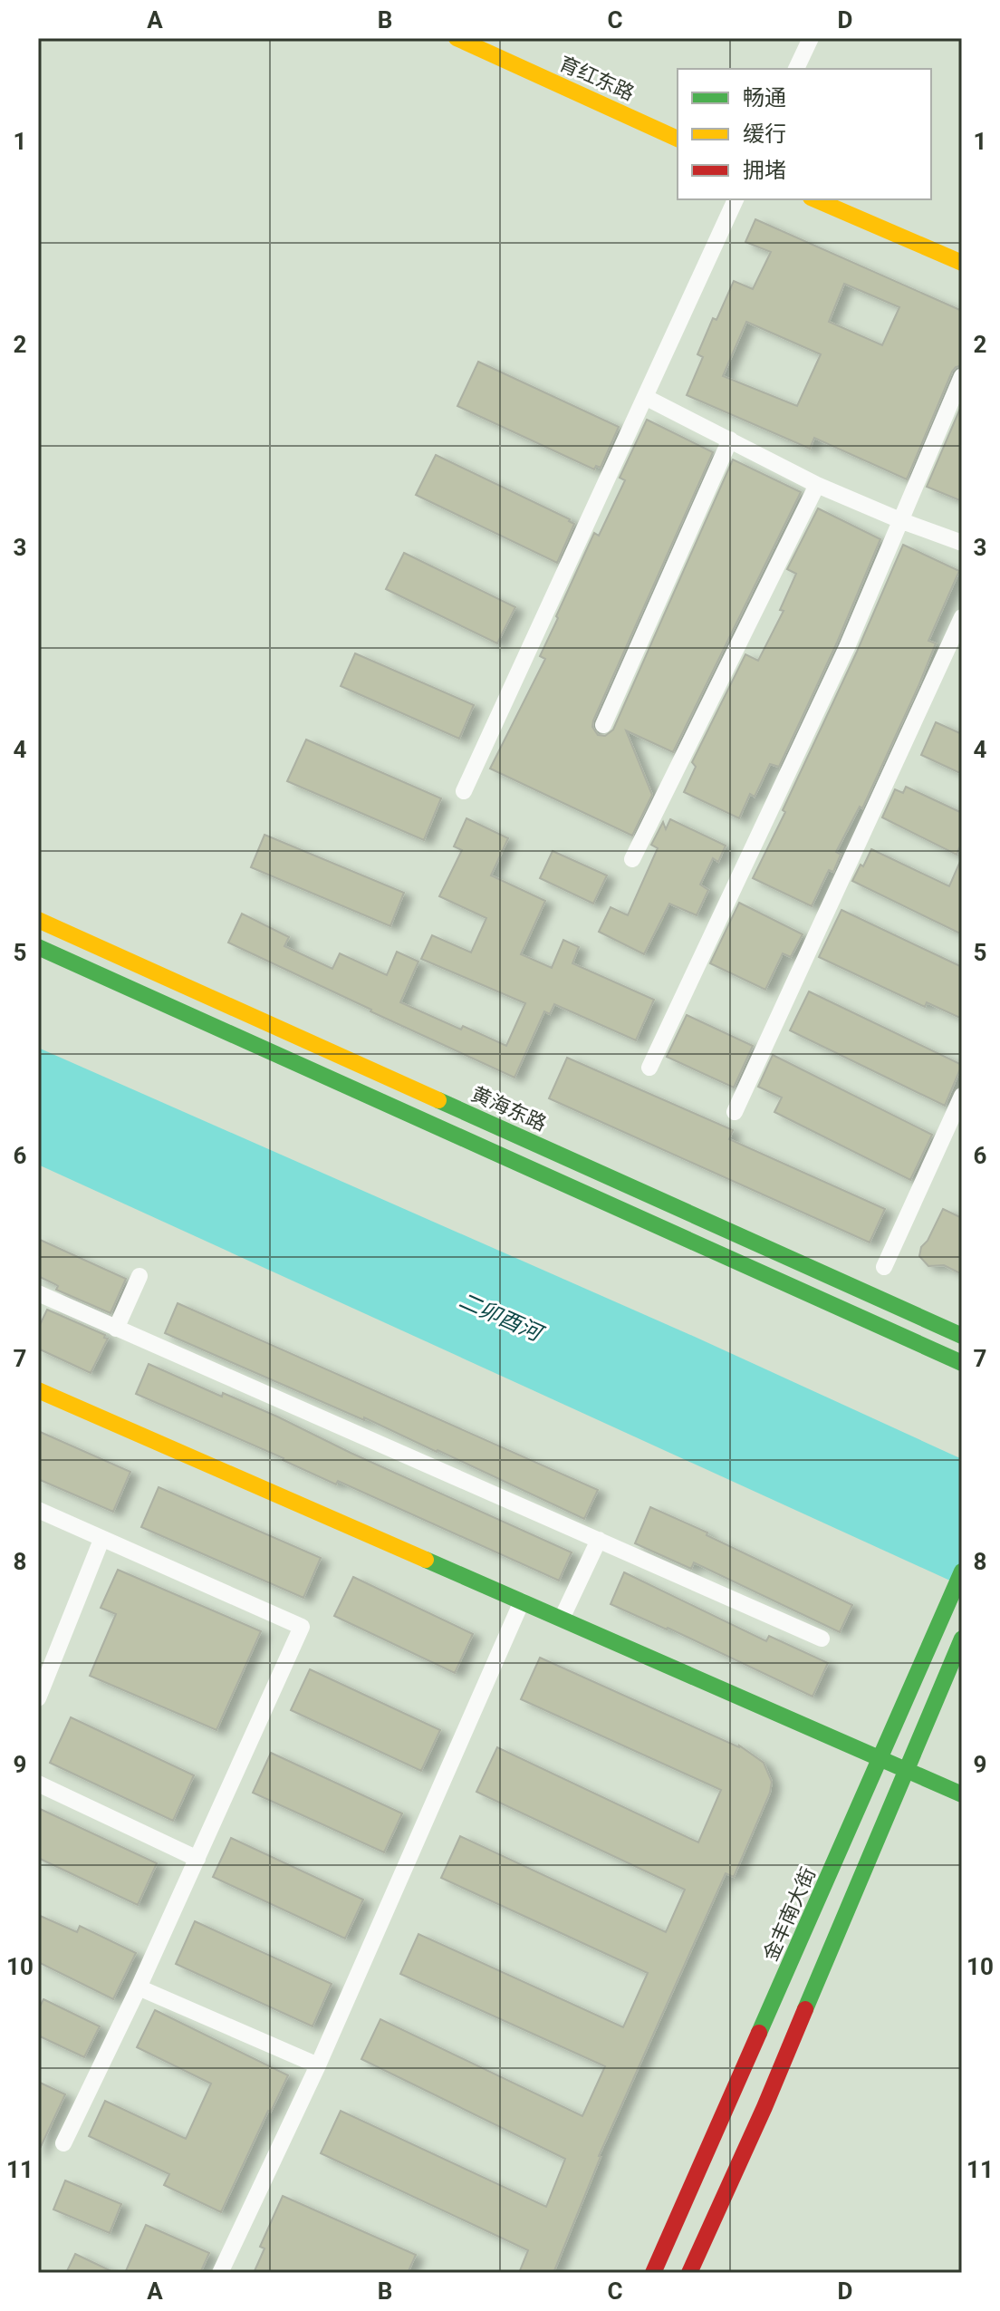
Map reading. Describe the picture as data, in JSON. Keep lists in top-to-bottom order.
{
  "streets": {
    "main road": ["育红东路", "黄海东路", "金丰南大街"]
  },
  "water": ["二卯酉河"],
  "legend": ["畅通", "缓行", "拥堵"],
  "grid": {
    "columns": [
      "A",
      "B",
      "C",
      "D"
    ],
    "rows": [
      "1",
      "2",
      "3",
      "4",
      "5",
      "6",
      "7",
      "8",
      "9",
      "10",
      "11"
    ]
  }
}
